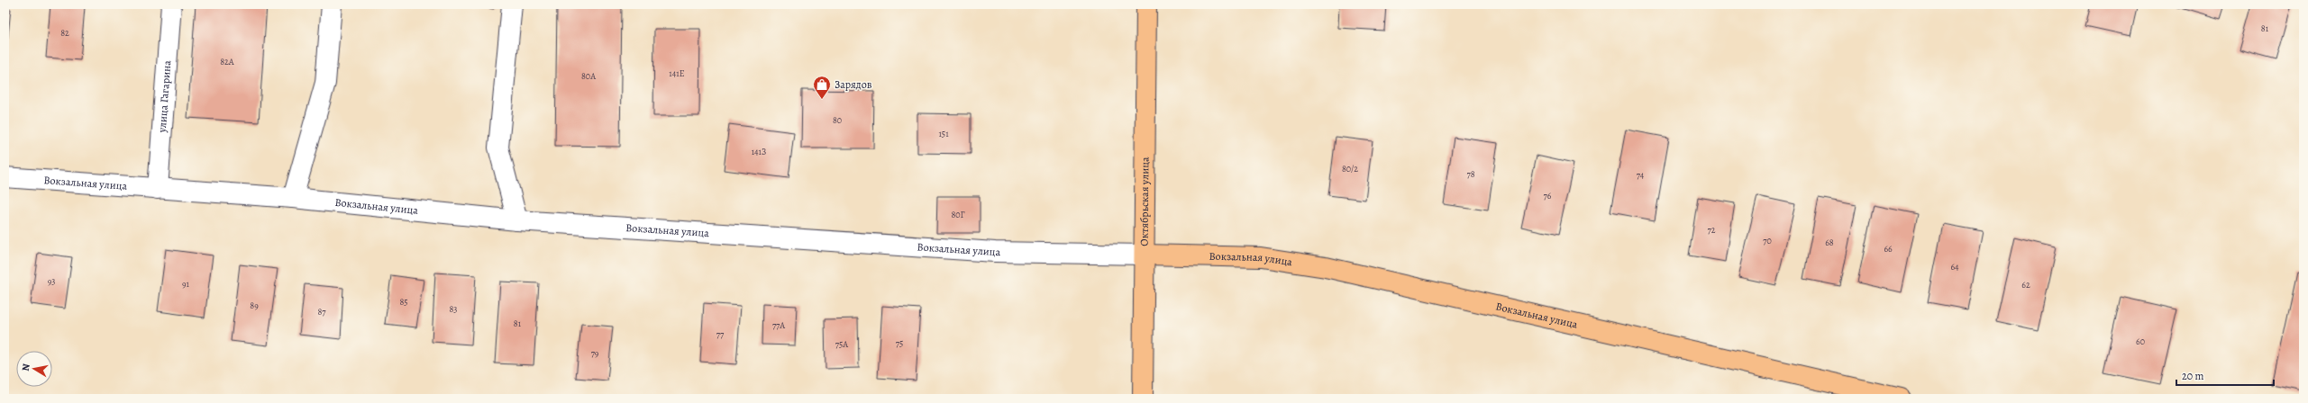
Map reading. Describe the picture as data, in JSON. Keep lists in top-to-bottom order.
{
  "streets": {
    "main road": ["Вокзальная улица", "Октябрьская улица"],
    "street": ["улица Гагарина"]
  },
  "crossings": [
    ["улица Гагарина", "Вокзальная улица"],
    ["Вокзальная улица", "Октябрьская улица"]
  ],
  "places": {
    "shop": ["Зарядов"]
  },
  "house_numbers": [
    "81",
    "82",
    "82А",
    "141Е",
    "80А",
    "80",
    "151",
    "141З",
    "80/2",
    "78",
    "74",
    "76",
    "80Г",
    "72",
    "70",
    "68",
    "66",
    "64",
    "93",
    "91",
    "62",
    "85",
    "89",
    "83",
    "87",
    "81",
    "77А",
    "77",
    "60",
    "75",
    "75А",
    "79"
  ],
  "scale_bar": "20 m",
  "north": "left"
}
